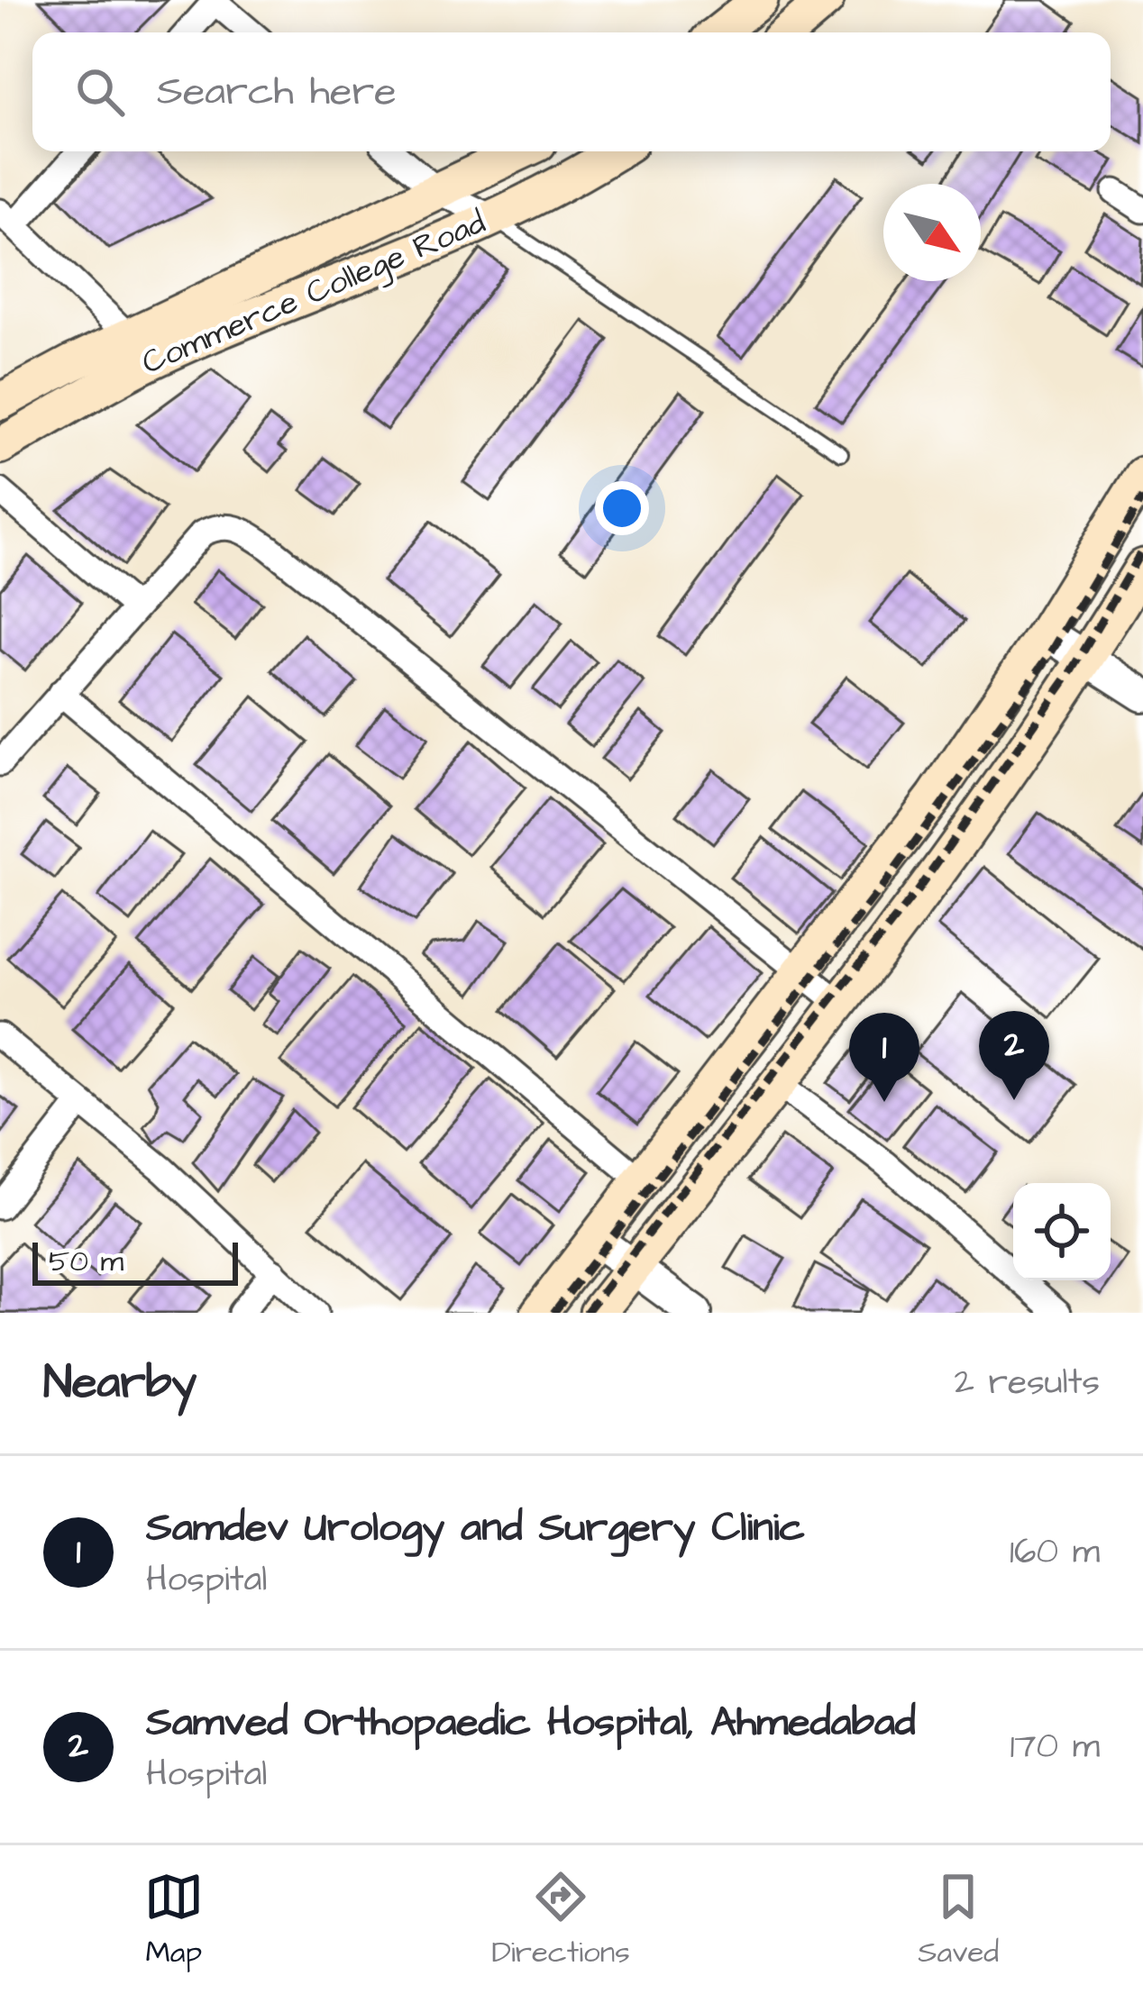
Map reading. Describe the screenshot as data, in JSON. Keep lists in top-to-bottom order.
{
  "streets": {
    "main road": ["Commerce College Road"]
  },
  "scale_bar": "50 m",
  "north": "bottom right",
  "page": {
    "search": "Search here",
    "pins": ["2", "1"],
    "scale": "50 m",
    "heading": ["Nearby", "2 results"],
    "list": [
      {
        "mark": "1",
        "name": "Samdev Urology and Surgery Clinic",
        "note": "Hospital",
        "value": "160 m"
      },
      {
        "mark": "2",
        "name": "Samved Orthopaedic Hospital, Ahmedabad",
        "note": "Hospital",
        "value": "170 m"
      }
    ],
    "nav": ["Map", "Directions", "Saved"]
  }
}
